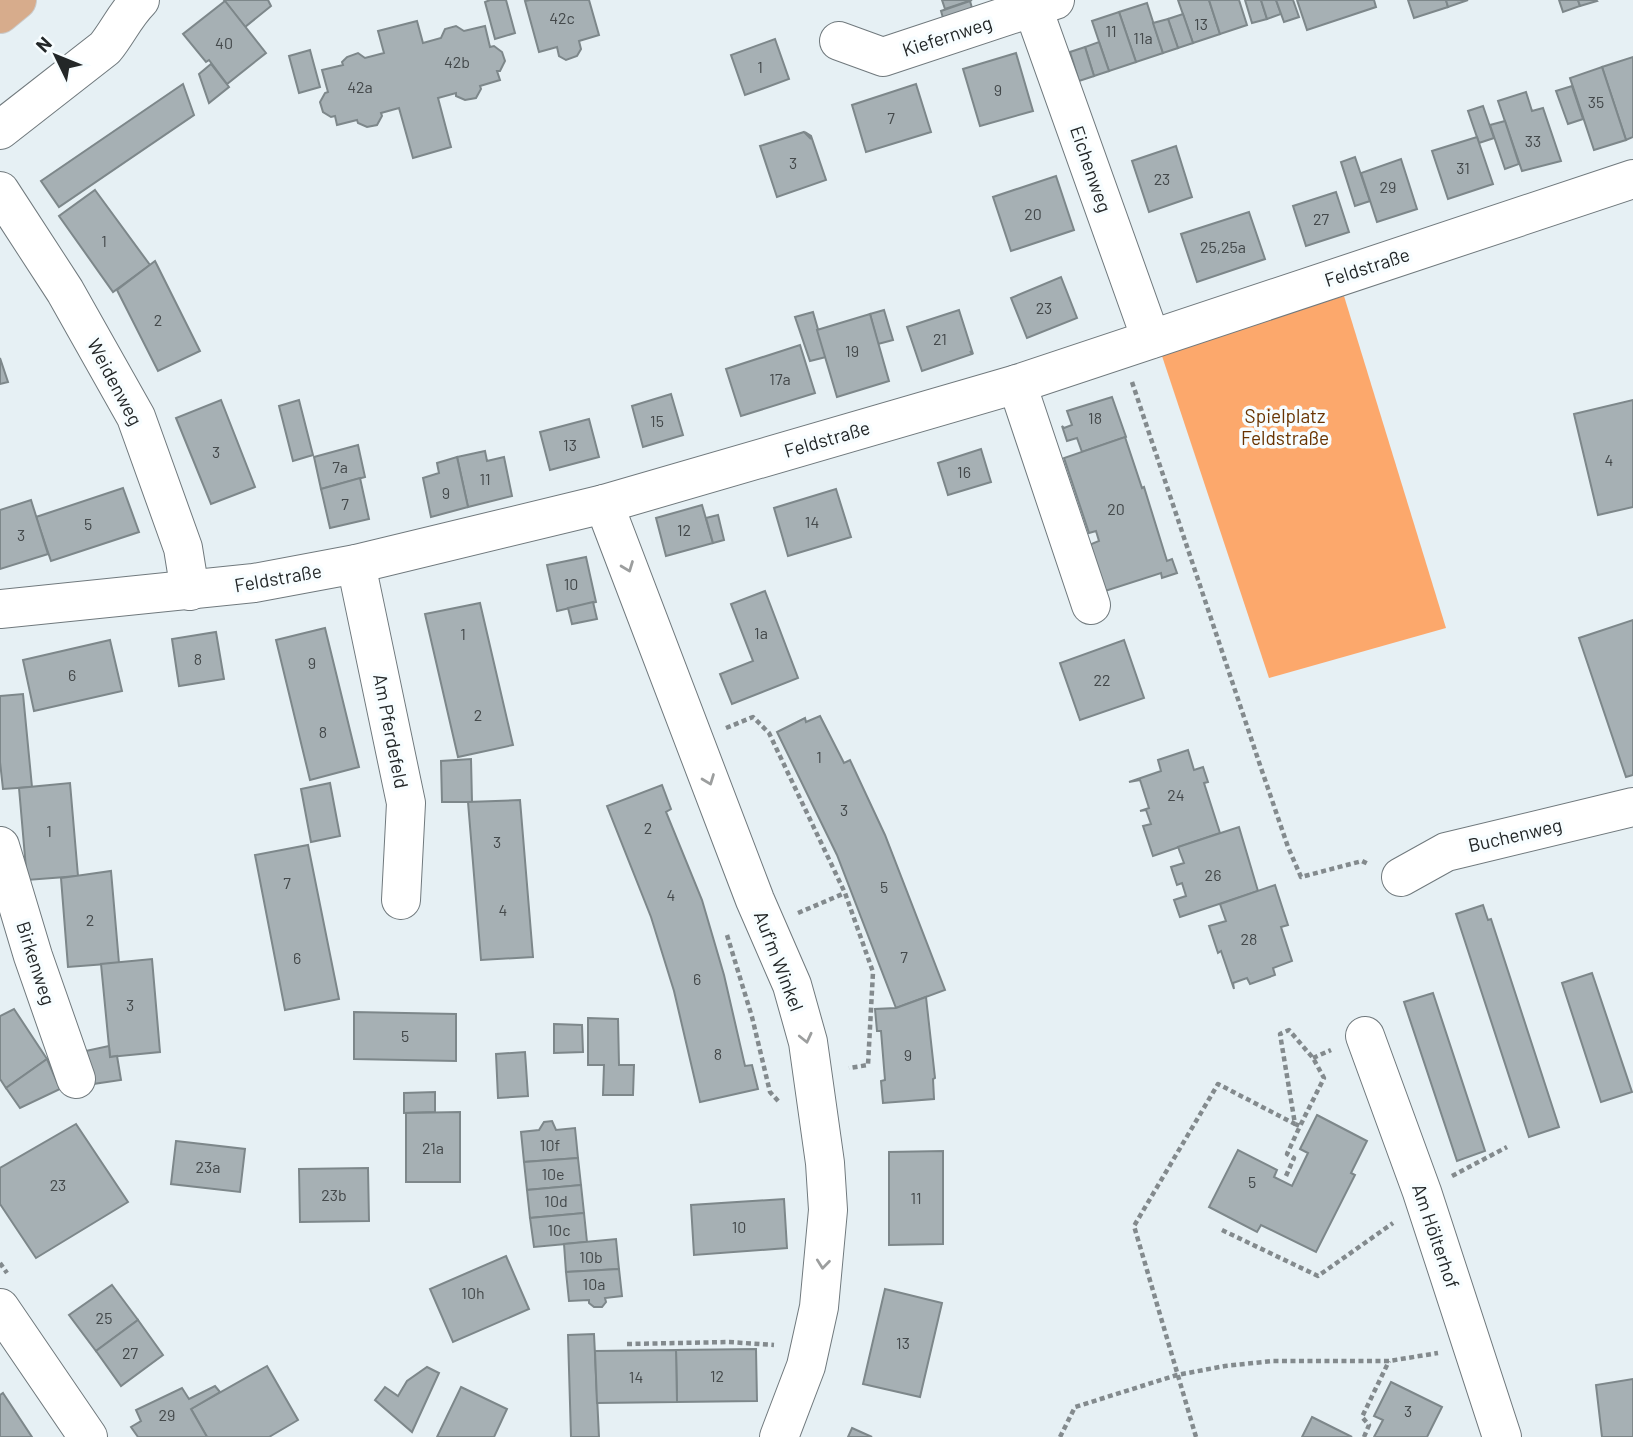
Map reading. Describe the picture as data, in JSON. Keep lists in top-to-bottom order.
{
  "streets": {
    "street": [
      "Kiefernweg",
      "Eichenweg",
      "Feldstraße",
      "Weidenweg",
      "Am Pferdefeld",
      "Buchenweg",
      "Auf'm Winkel",
      "Birkenweg",
      "Am Hölterhof"
    ]
  },
  "crossings": [
    ["Kiefernweg", "Eichenweg"],
    ["Eichenweg", "Feldstraße"],
    ["Feldstraße", "Weidenweg"],
    ["Feldstraße", "Am Pferdefeld"],
    ["Feldstraße", "Auf'm Winkel"]
  ],
  "one_way": ["Auf'm Winkel"],
  "parks": ["Spielplatz Feldstraße"],
  "house_numbers": [
    "42c",
    "13",
    "11",
    "11a",
    "40",
    "42b",
    "1",
    "42a",
    "9",
    "35",
    "7",
    "33",
    "3",
    "31",
    "23",
    "29",
    "20",
    "27",
    "1",
    "25,25a",
    "23",
    "2",
    "21",
    "19",
    "17a",
    "18",
    "15",
    "13",
    "3",
    "4",
    "7a",
    "16",
    "11",
    "9",
    "7",
    "20",
    "14",
    "5",
    "12",
    "3",
    "10",
    "1a",
    "1",
    "8",
    "9",
    "6",
    "22",
    "2",
    "8",
    "1",
    "24",
    "3",
    "2",
    "1",
    "3",
    "26",
    "7",
    "5",
    "4",
    "4",
    "2",
    "28",
    "7",
    "6",
    "6",
    "3",
    "5",
    "8",
    "9",
    "10f",
    "21a",
    "23a",
    "10e",
    "5",
    "23",
    "23b",
    "11",
    "10d",
    "10",
    "10c",
    "10b",
    "10a",
    "10h",
    "25",
    "13",
    "27",
    "12",
    "14",
    "3",
    "29"
  ],
  "north": "top left"
}
